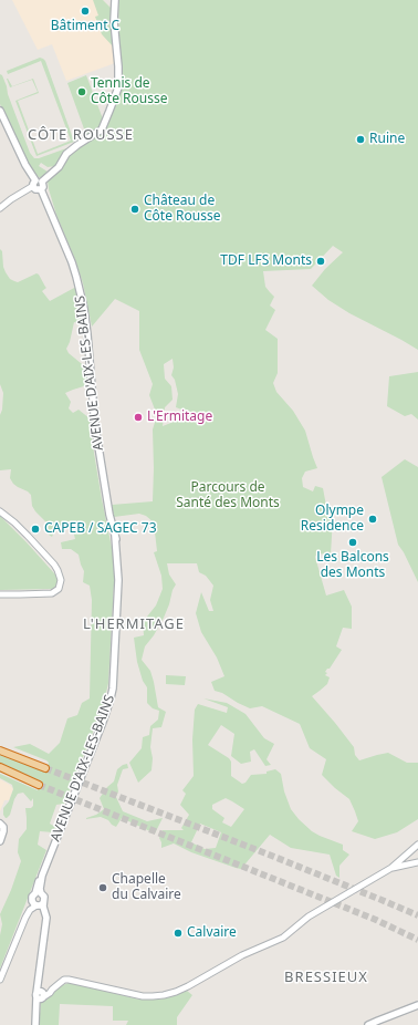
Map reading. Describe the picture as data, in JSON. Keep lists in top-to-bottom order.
{
  "streets": {
    "main road": ["AVENUE D'AIX-LES-BAINS"]
  },
  "districts": ["CÔTE ROUSSE", "L'HERMITAGE", "BRESSIEUX"],
  "parks": ["Parcours de Santé des Monts"],
  "places": [
    "Bâtiment C",
    "Tennis de Côte Rousse",
    "Ruine",
    "Château de Côte Rousse",
    "TDF LFS Monts",
    "L'Ermitage",
    "Olympe Residence",
    "CAPEB / SAGEC 73",
    "Les Balcons des Monts",
    "Chapelle du Calvaire",
    "Calvaire"
  ]
}
